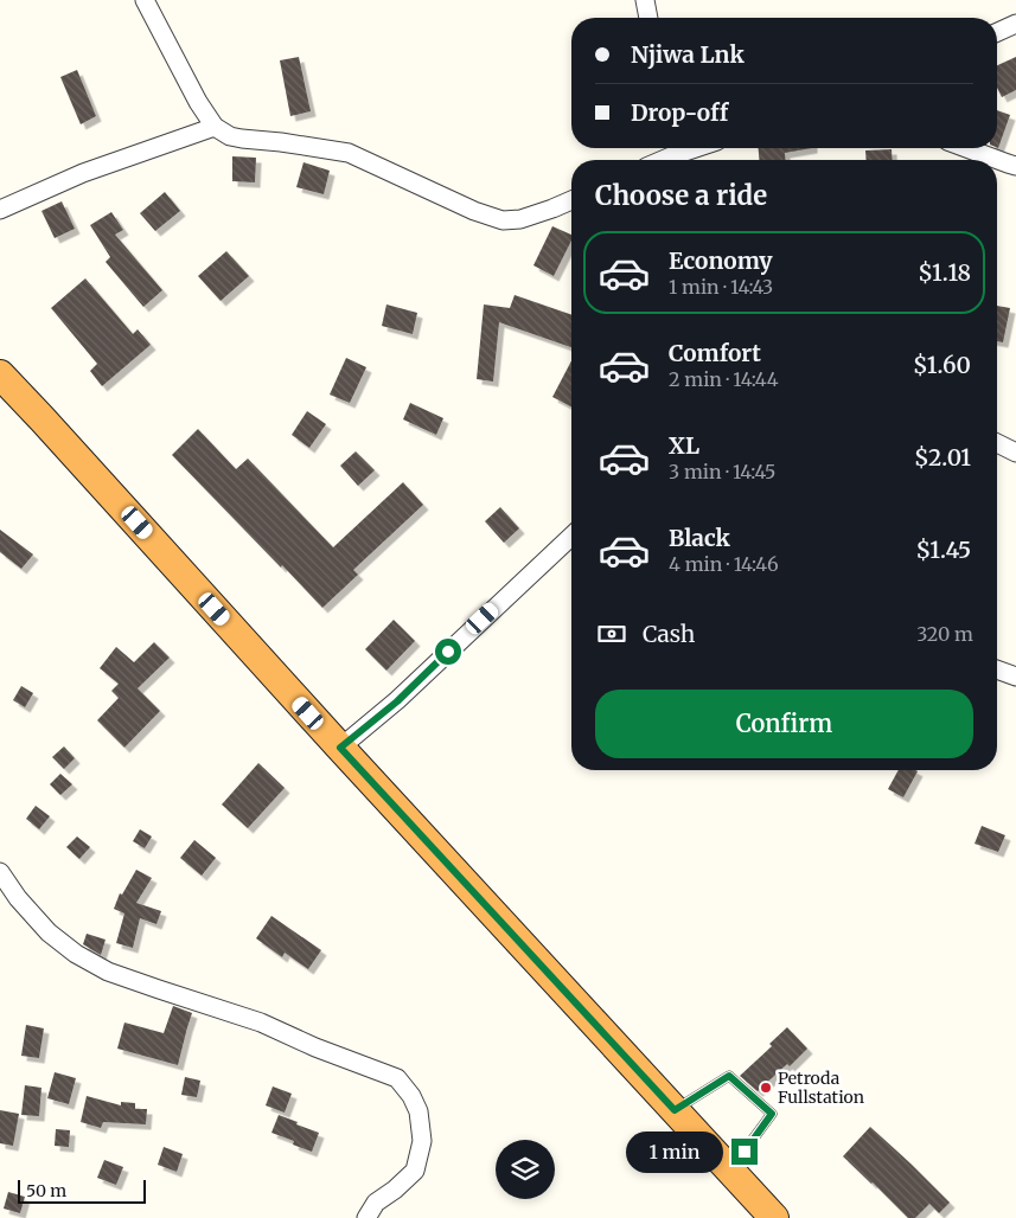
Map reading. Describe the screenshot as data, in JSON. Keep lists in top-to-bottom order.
{
  "places": ["Petroda Fullstation"],
  "scale_bar": "50 m",
  "page": {
    "banner": ["Njiwa Lnk", "Drop-off"],
    "heading": "Choose a ride",
    "list": [
      {
        "name": "Economy",
        "note": "1 min · 14:43",
        "value": "$1.18"
      },
      {
        "name": "Comfort",
        "note": "2 min · 14:44",
        "value": "$1.60"
      },
      {
        "name": "XL",
        "note": "3 min · 14:45",
        "value": "$2.01"
      },
      {
        "name": "Black",
        "note": "4 min · 14:46",
        "value": "$1.45"
      }
    ],
    "pay": ["Cash", "320 m"],
    "buttons": "Confirm",
    "bubble": "1 min",
    "scale": "50 m"
  }
}
